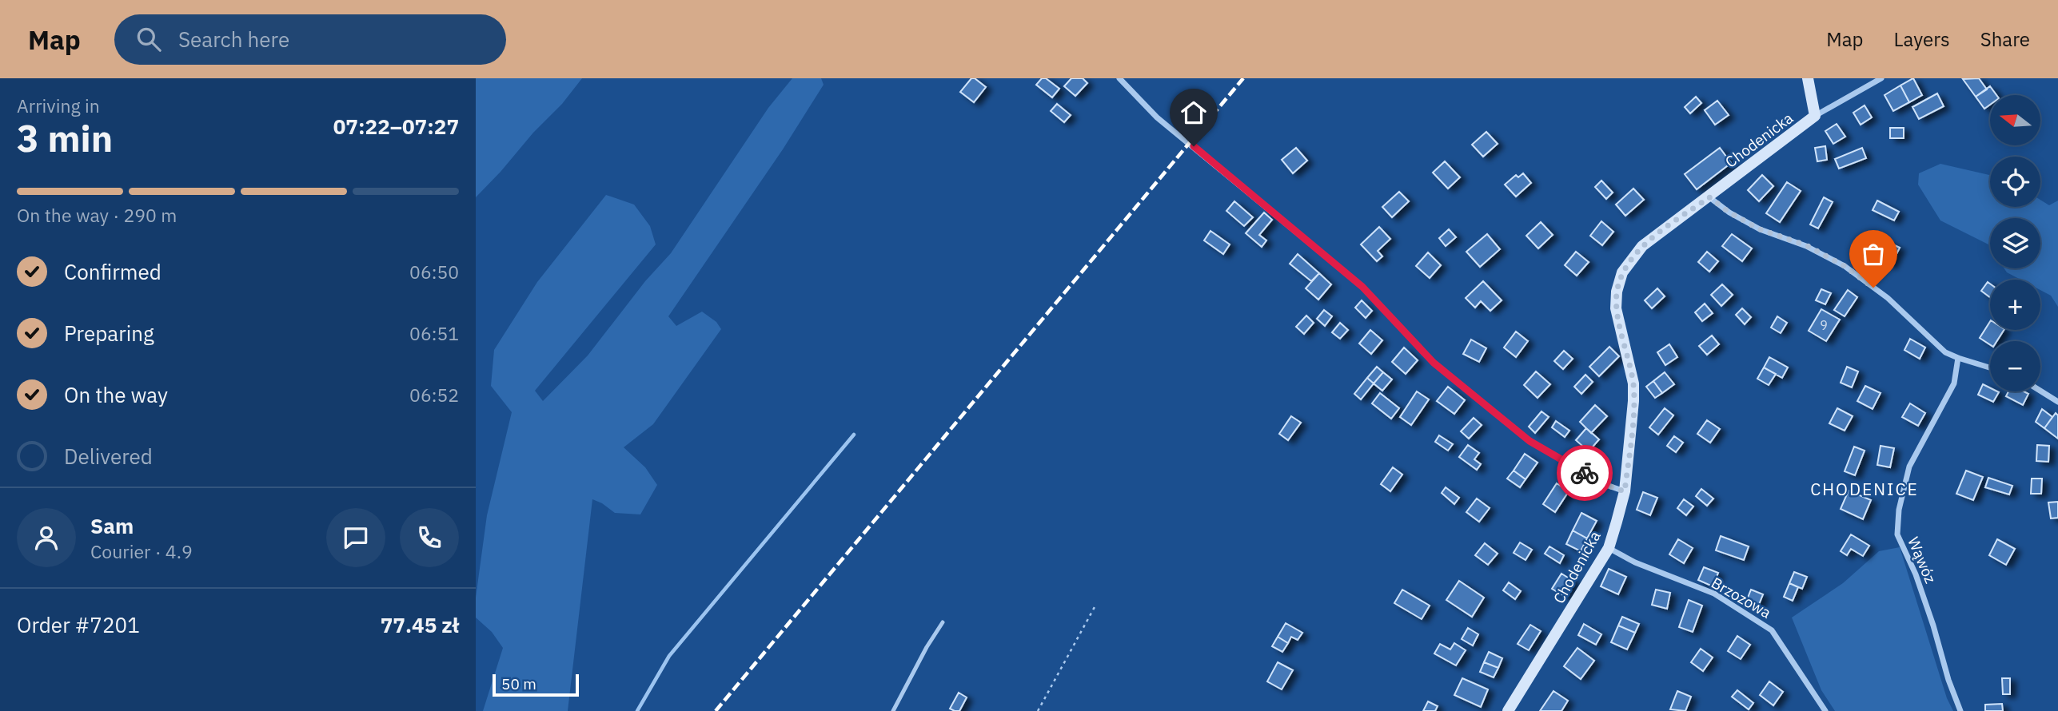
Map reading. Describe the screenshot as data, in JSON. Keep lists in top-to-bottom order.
{
  "streets": {
    "street": ["Chodenicka", "Wąwóz", "Brzozowa"]
  },
  "crossings": [
    ["Chodenicka", "Brzozowa"]
  ],
  "districts": ["CHODENICE"],
  "house_numbers": ["9"],
  "scale_bar": "50 m",
  "north": "left",
  "page": {
    "header": "Map",
    "search": "Search here",
    "nav": ["Map", "Layers", "Share"],
    "heading": ["3 min", "Arriving in", "07:22–07:27"],
    "panel": [
      "Sam",
      "Courier · 4.9",
      "Order #7201",
      "77.45 zł"
    ],
    "map_buttons": ["+", "−"],
    "bar": "On the way · 290 m",
    "list": [
      ["Confirmed", "06:50"],
      ["Preparing", "06:51"],
      ["On the way", "06:52"],
      "Delivered"
    ],
    "scale": "50 m"
  }
}
